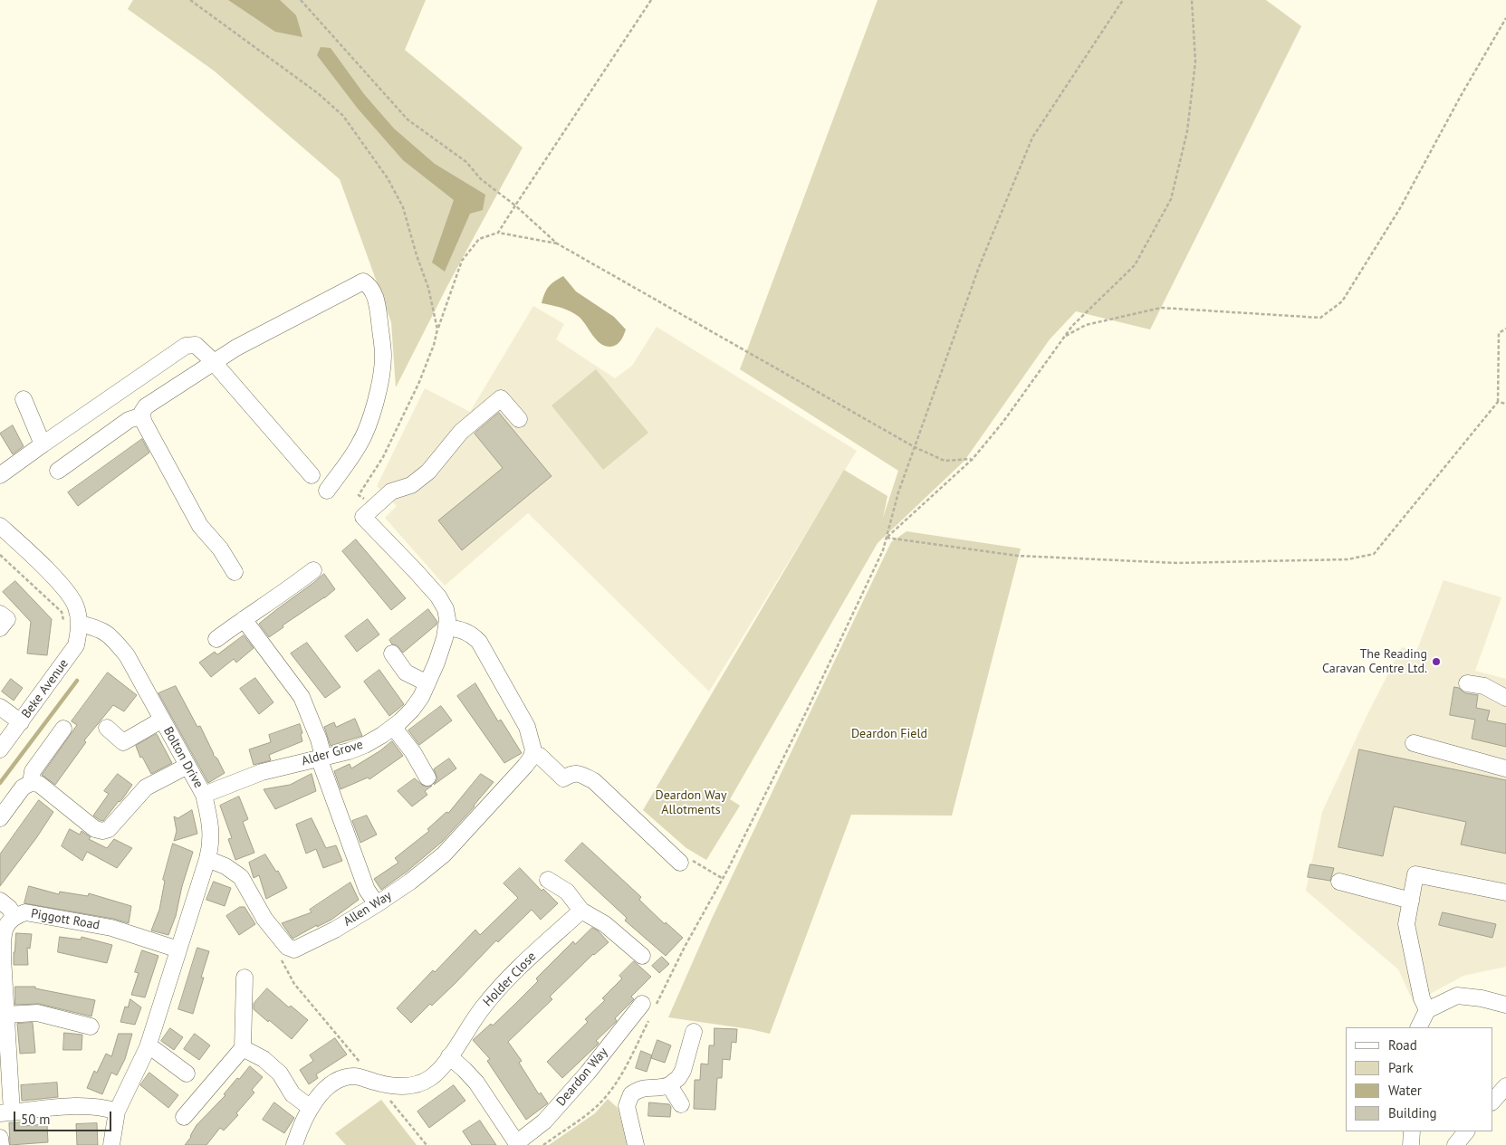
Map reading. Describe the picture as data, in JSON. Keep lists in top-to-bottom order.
{
  "streets": {
    "street": [
      "Beke Avenue",
      "Alder Grove",
      "Bolton Drive",
      "Allen Way",
      "Piggott Road",
      "Holder Close",
      "Deardon Way"
    ]
  },
  "crossings": [
    ["Beke Avenue", "Bolton Drive"],
    ["Alder Grove", "Bolton Drive"],
    ["Bolton Drive", "Allen Way"],
    ["Bolton Drive", "Piggott Road"],
    ["Holder Close", "Deardon Way"]
  ],
  "parks": ["Deardon Field", "Deardon Way Allotments"],
  "places": ["The Reading Caravan Centre Ltd."],
  "legend": [
    "Road",
    "Park",
    "Water",
    "Building"
  ],
  "scale_bar": "50 m"
}
